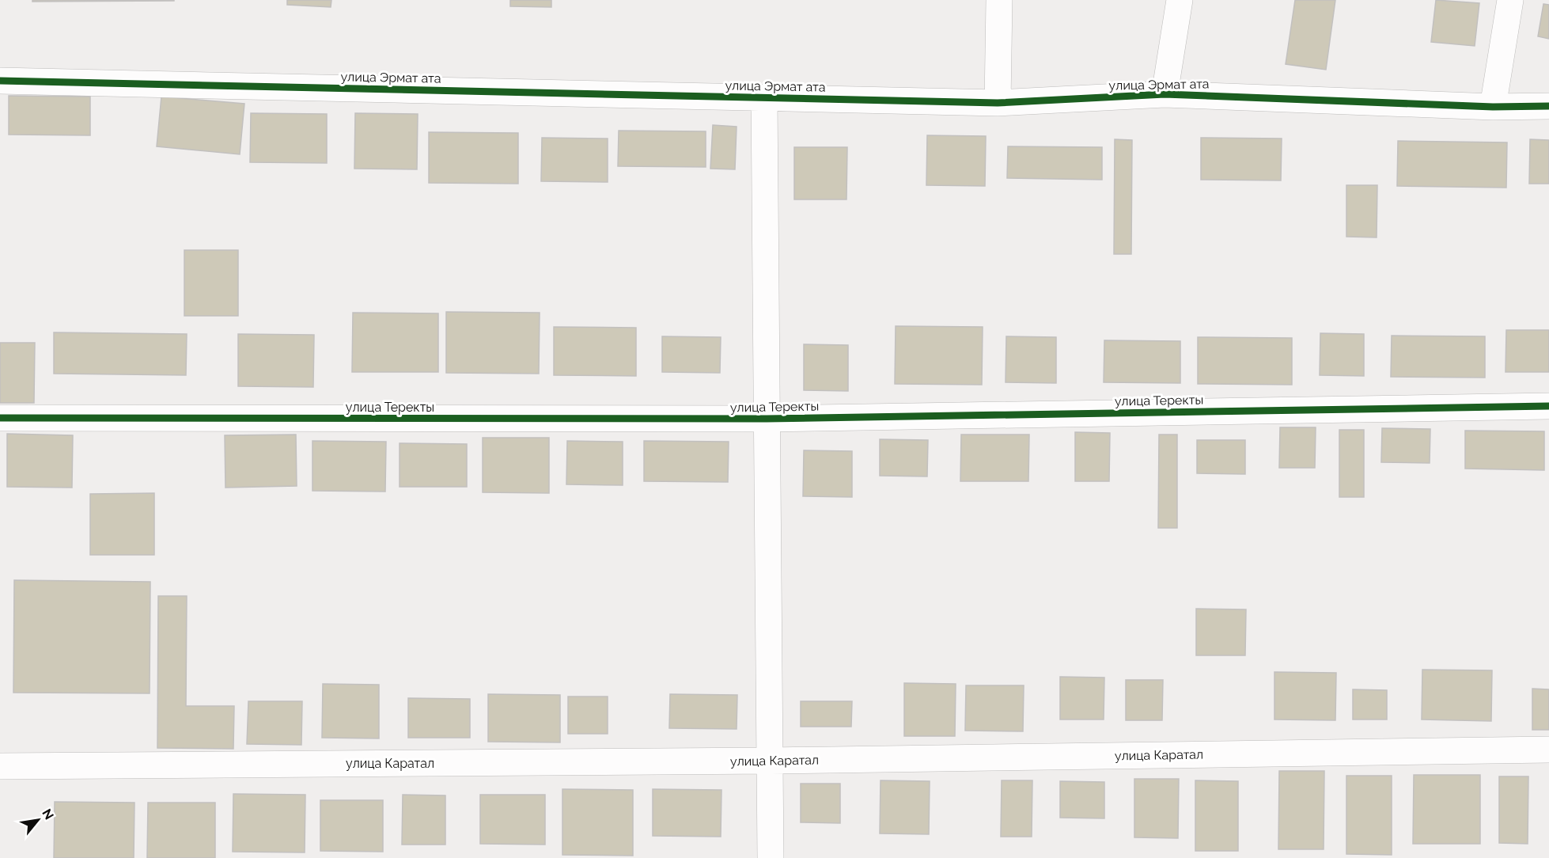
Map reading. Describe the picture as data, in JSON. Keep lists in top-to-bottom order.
{
  "streets": {
    "street": ["улица Эрмат ата", "улица Теректы", "улица Каратал"]
  },
  "north": "top right"
}
